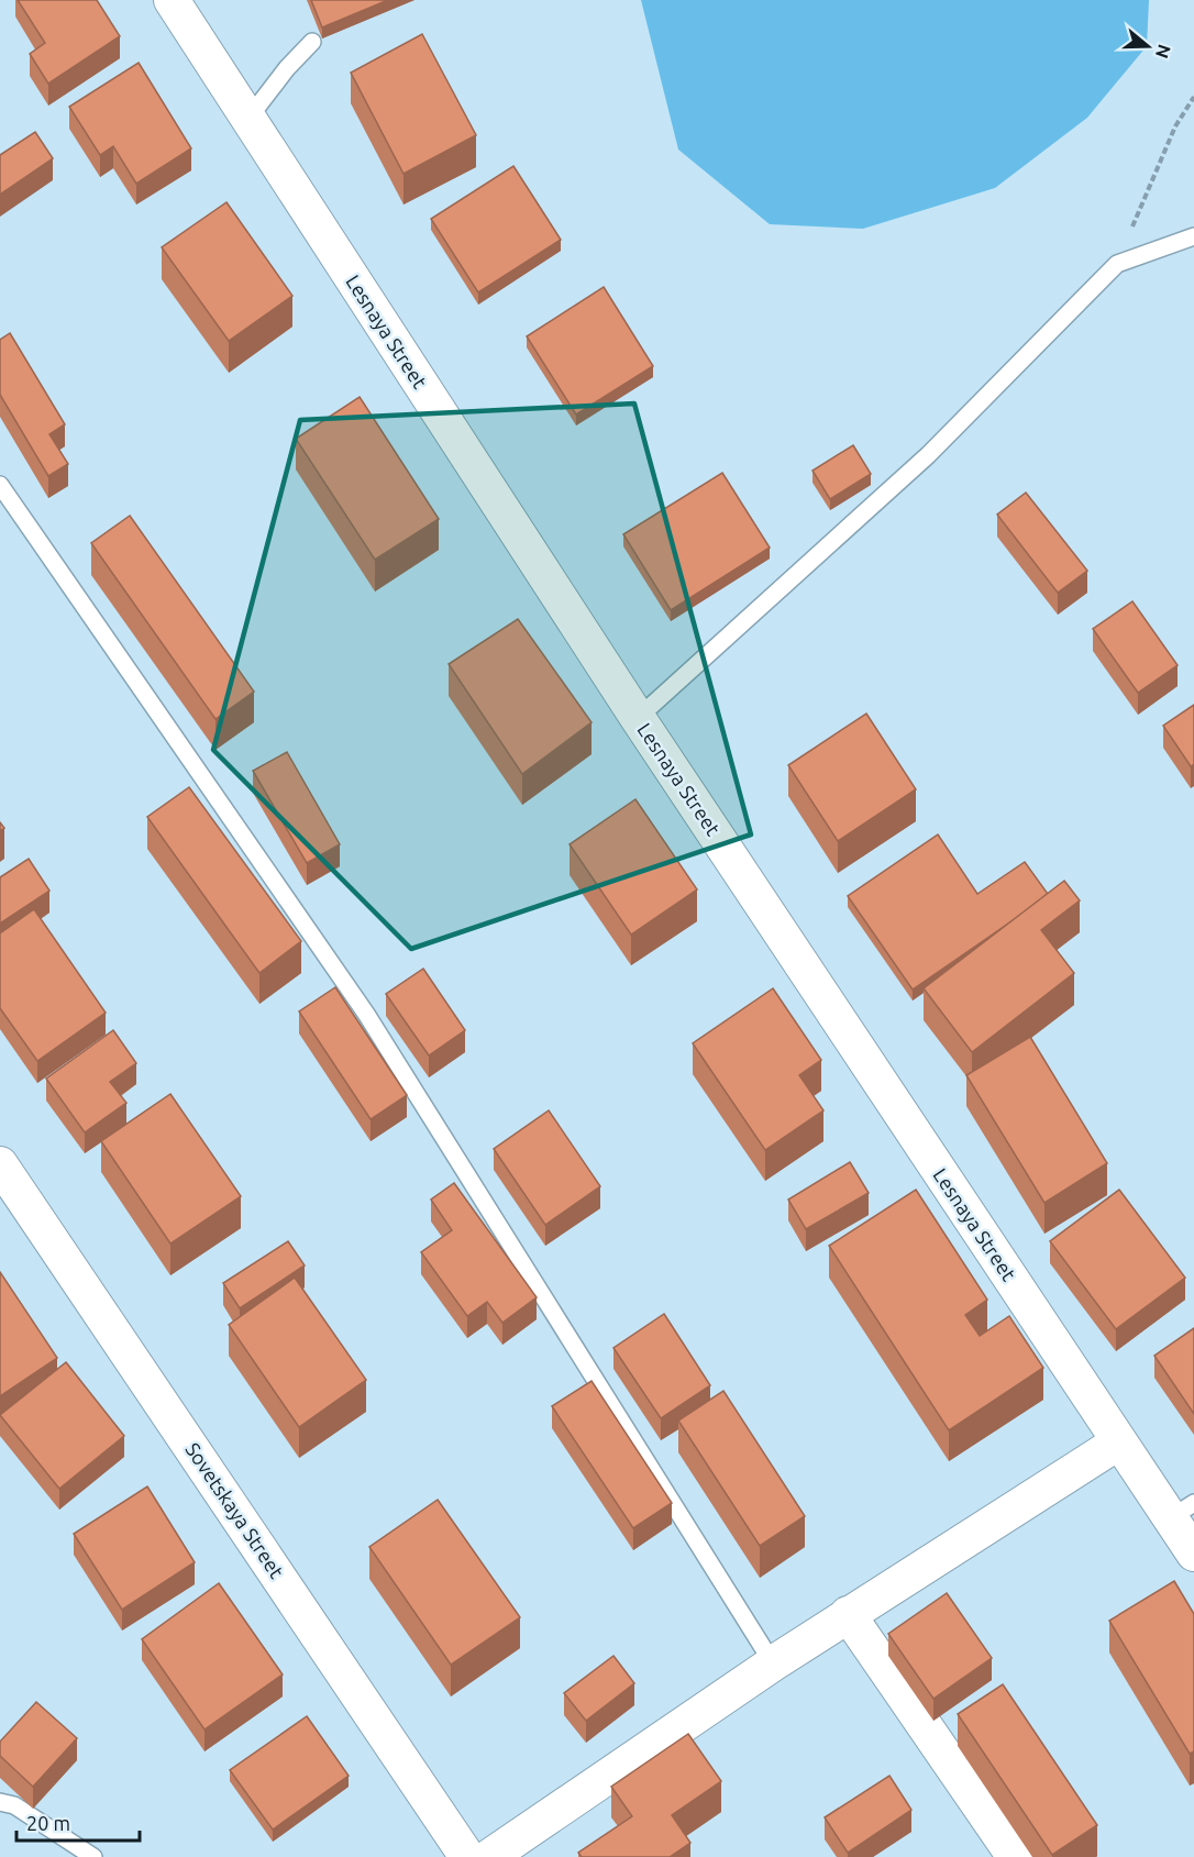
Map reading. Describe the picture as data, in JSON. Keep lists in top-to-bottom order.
{
  "streets": {
    "street": ["Lesnaya Street", "Sovetskaya Street"]
  },
  "scale_bar": "20 m",
  "north": "right"
}
